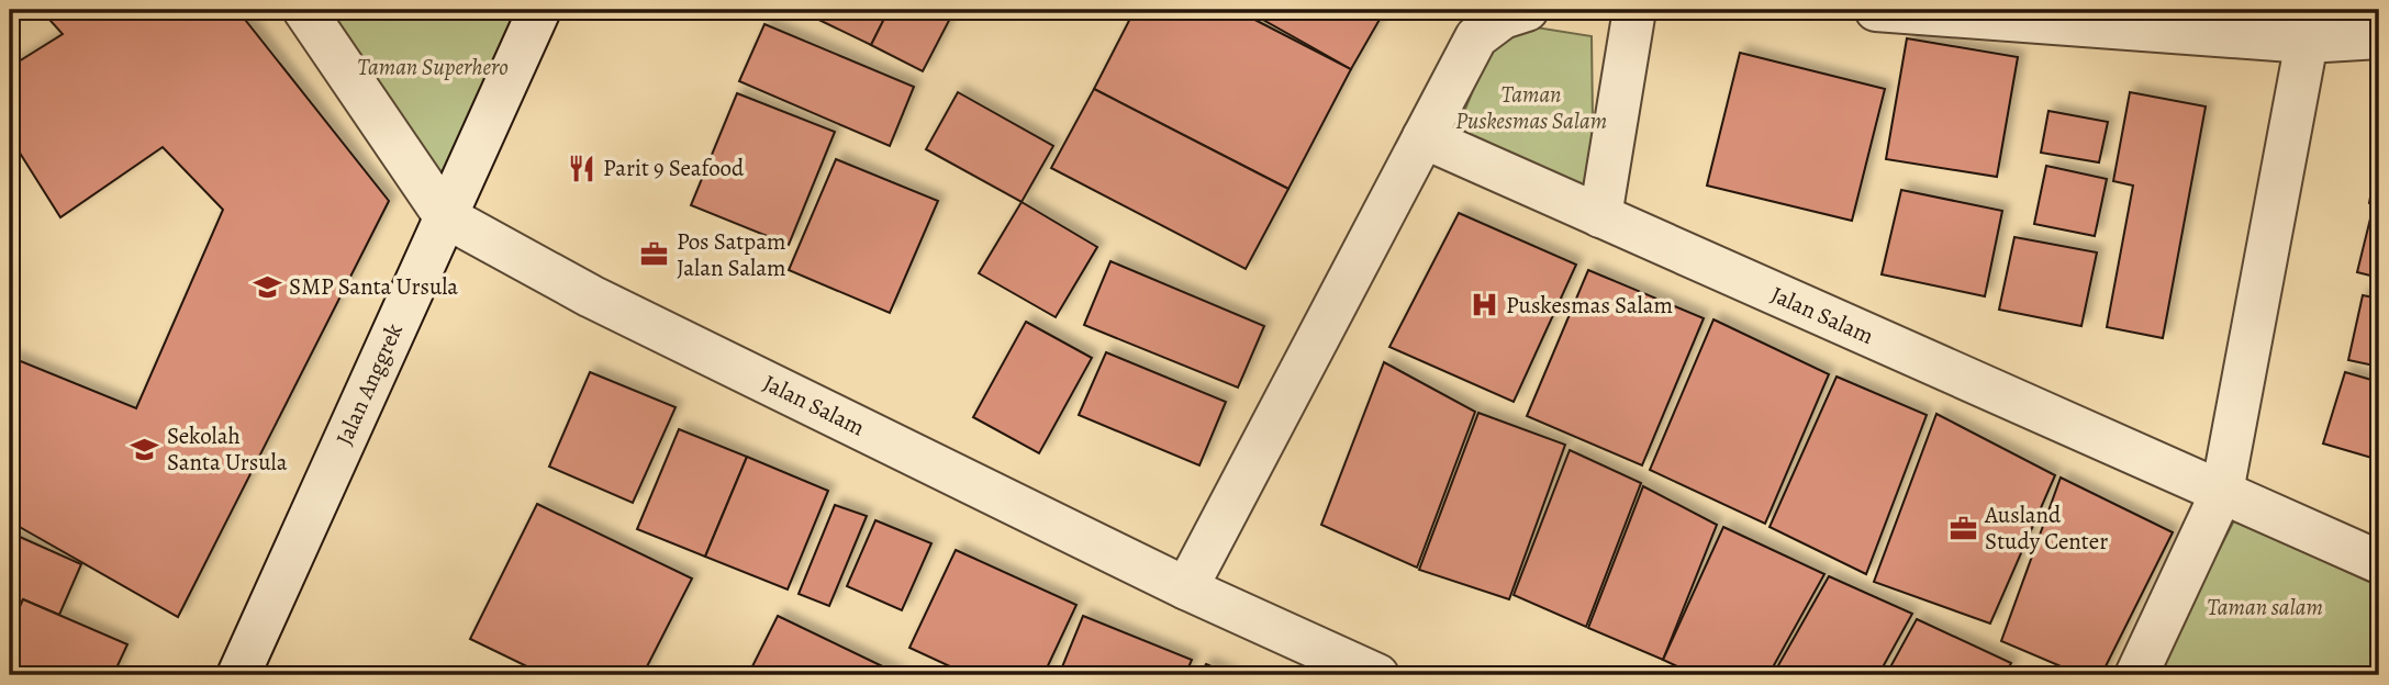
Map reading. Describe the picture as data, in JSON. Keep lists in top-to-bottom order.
{
  "streets": {
    "street": ["Jalan Salam", "Jalan Anggrek"]
  },
  "crossings": [
    ["Jalan Salam", "Jalan Anggrek"]
  ],
  "parks": ["Taman Superhero", "Taman Puskesmas Salam", "Taman salam"],
  "places": {
    "restaurant": ["Parit 9 Seafood"],
    "office": ["Pos Satpam Jalan Salam", "Ausland Study Center"],
    "school or university": ["SMP Santa Ursula", "Sekolah Santa Ursula"],
    "hospital": ["Puskesmas Salam"]
  }
}
